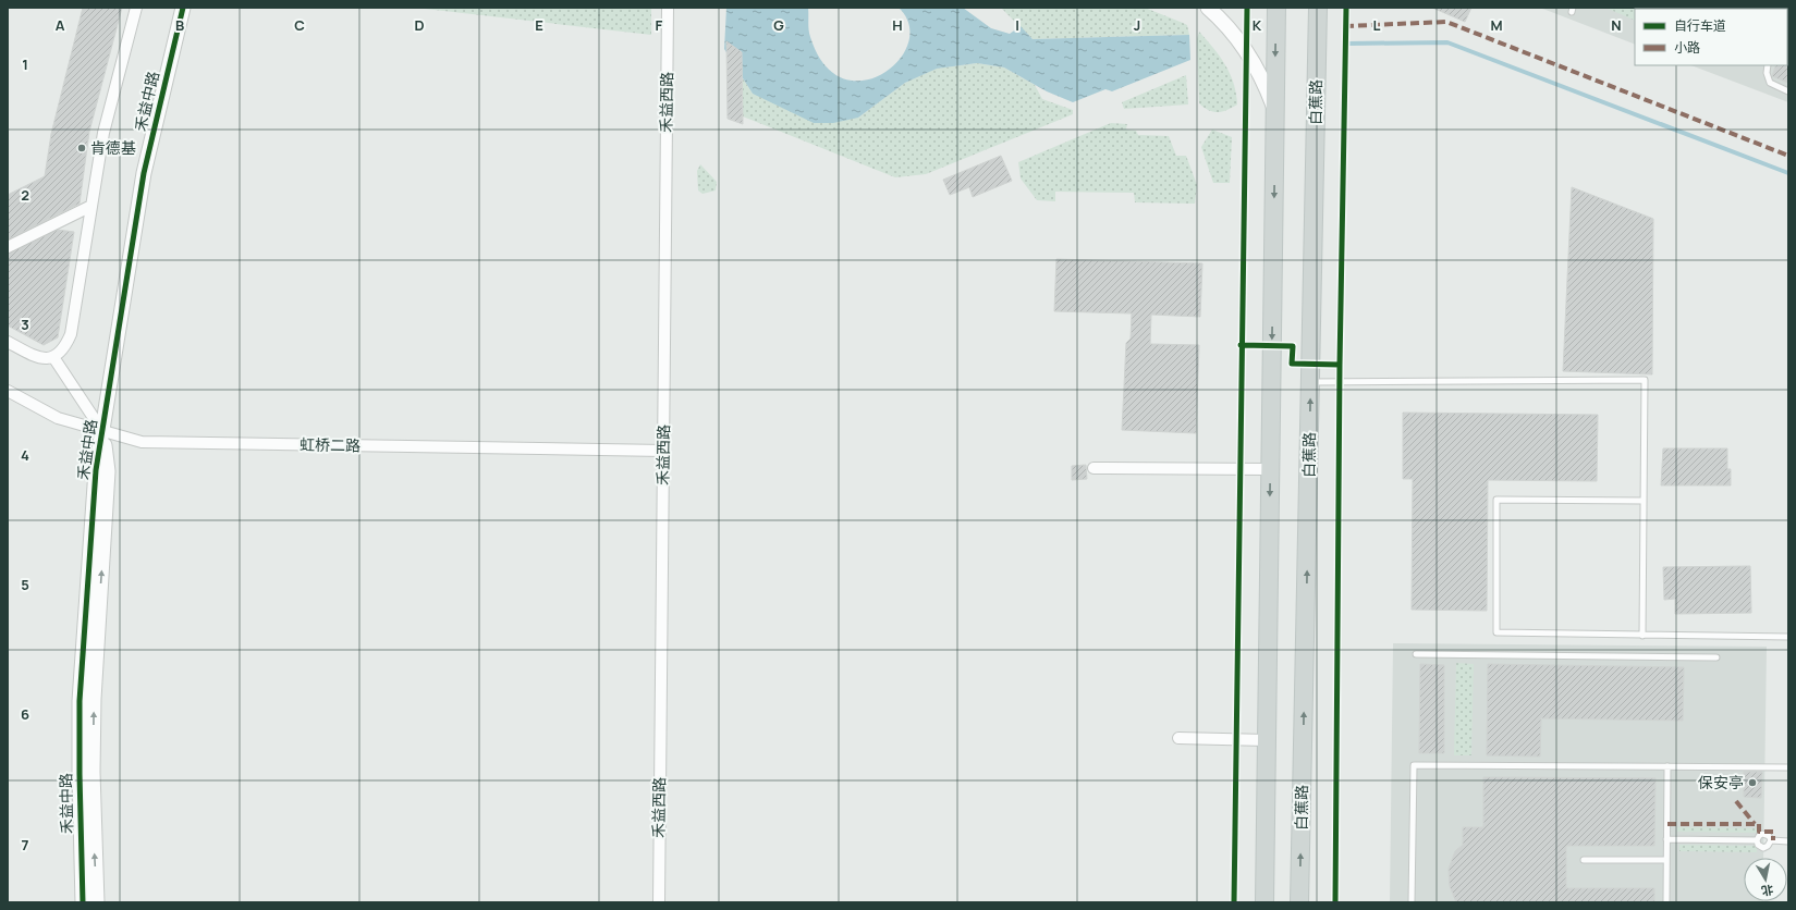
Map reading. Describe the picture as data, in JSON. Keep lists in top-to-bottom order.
{
  "streets": {
    "main road": ["白蕉路"],
    "street": ["禾益中路", "禾益西路", "虹桥二路"]
  },
  "crossings": [
    ["禾益中路", "虹桥二路"],
    ["禾益西路", "虹桥二路"]
  ],
  "places": ["肯德基", "保安亭"],
  "legend": ["自行车道", "小路"],
  "north": "bottom",
  "grid": {
    "columns": [
      "A",
      "B",
      "C",
      "D",
      "E",
      "F",
      "G",
      "H",
      "I",
      "J",
      "K",
      "L",
      "M",
      "N"
    ],
    "rows": [
      "1",
      "2",
      "3",
      "4",
      "5",
      "6",
      "7"
    ]
  }
}
